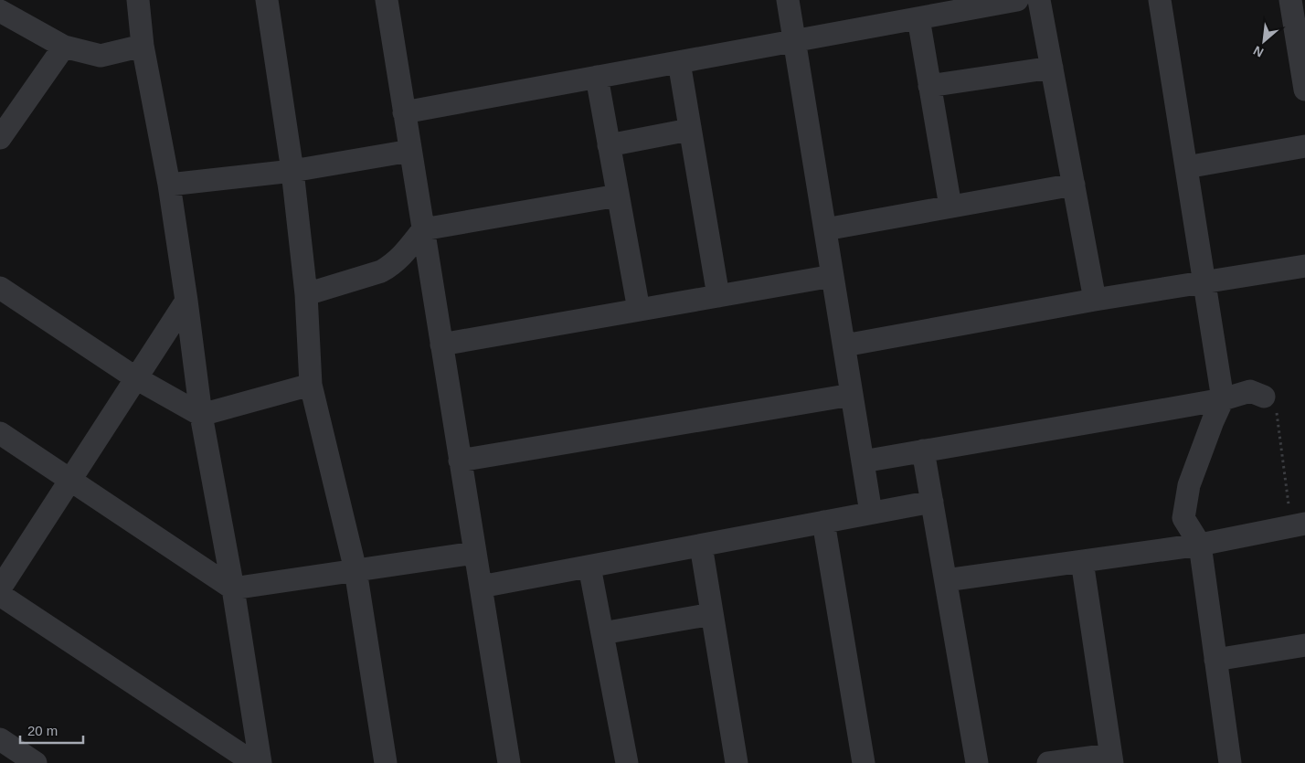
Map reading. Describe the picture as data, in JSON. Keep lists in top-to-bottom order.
{
  "scale_bar": "20 m",
  "north": "bottom left"
}
